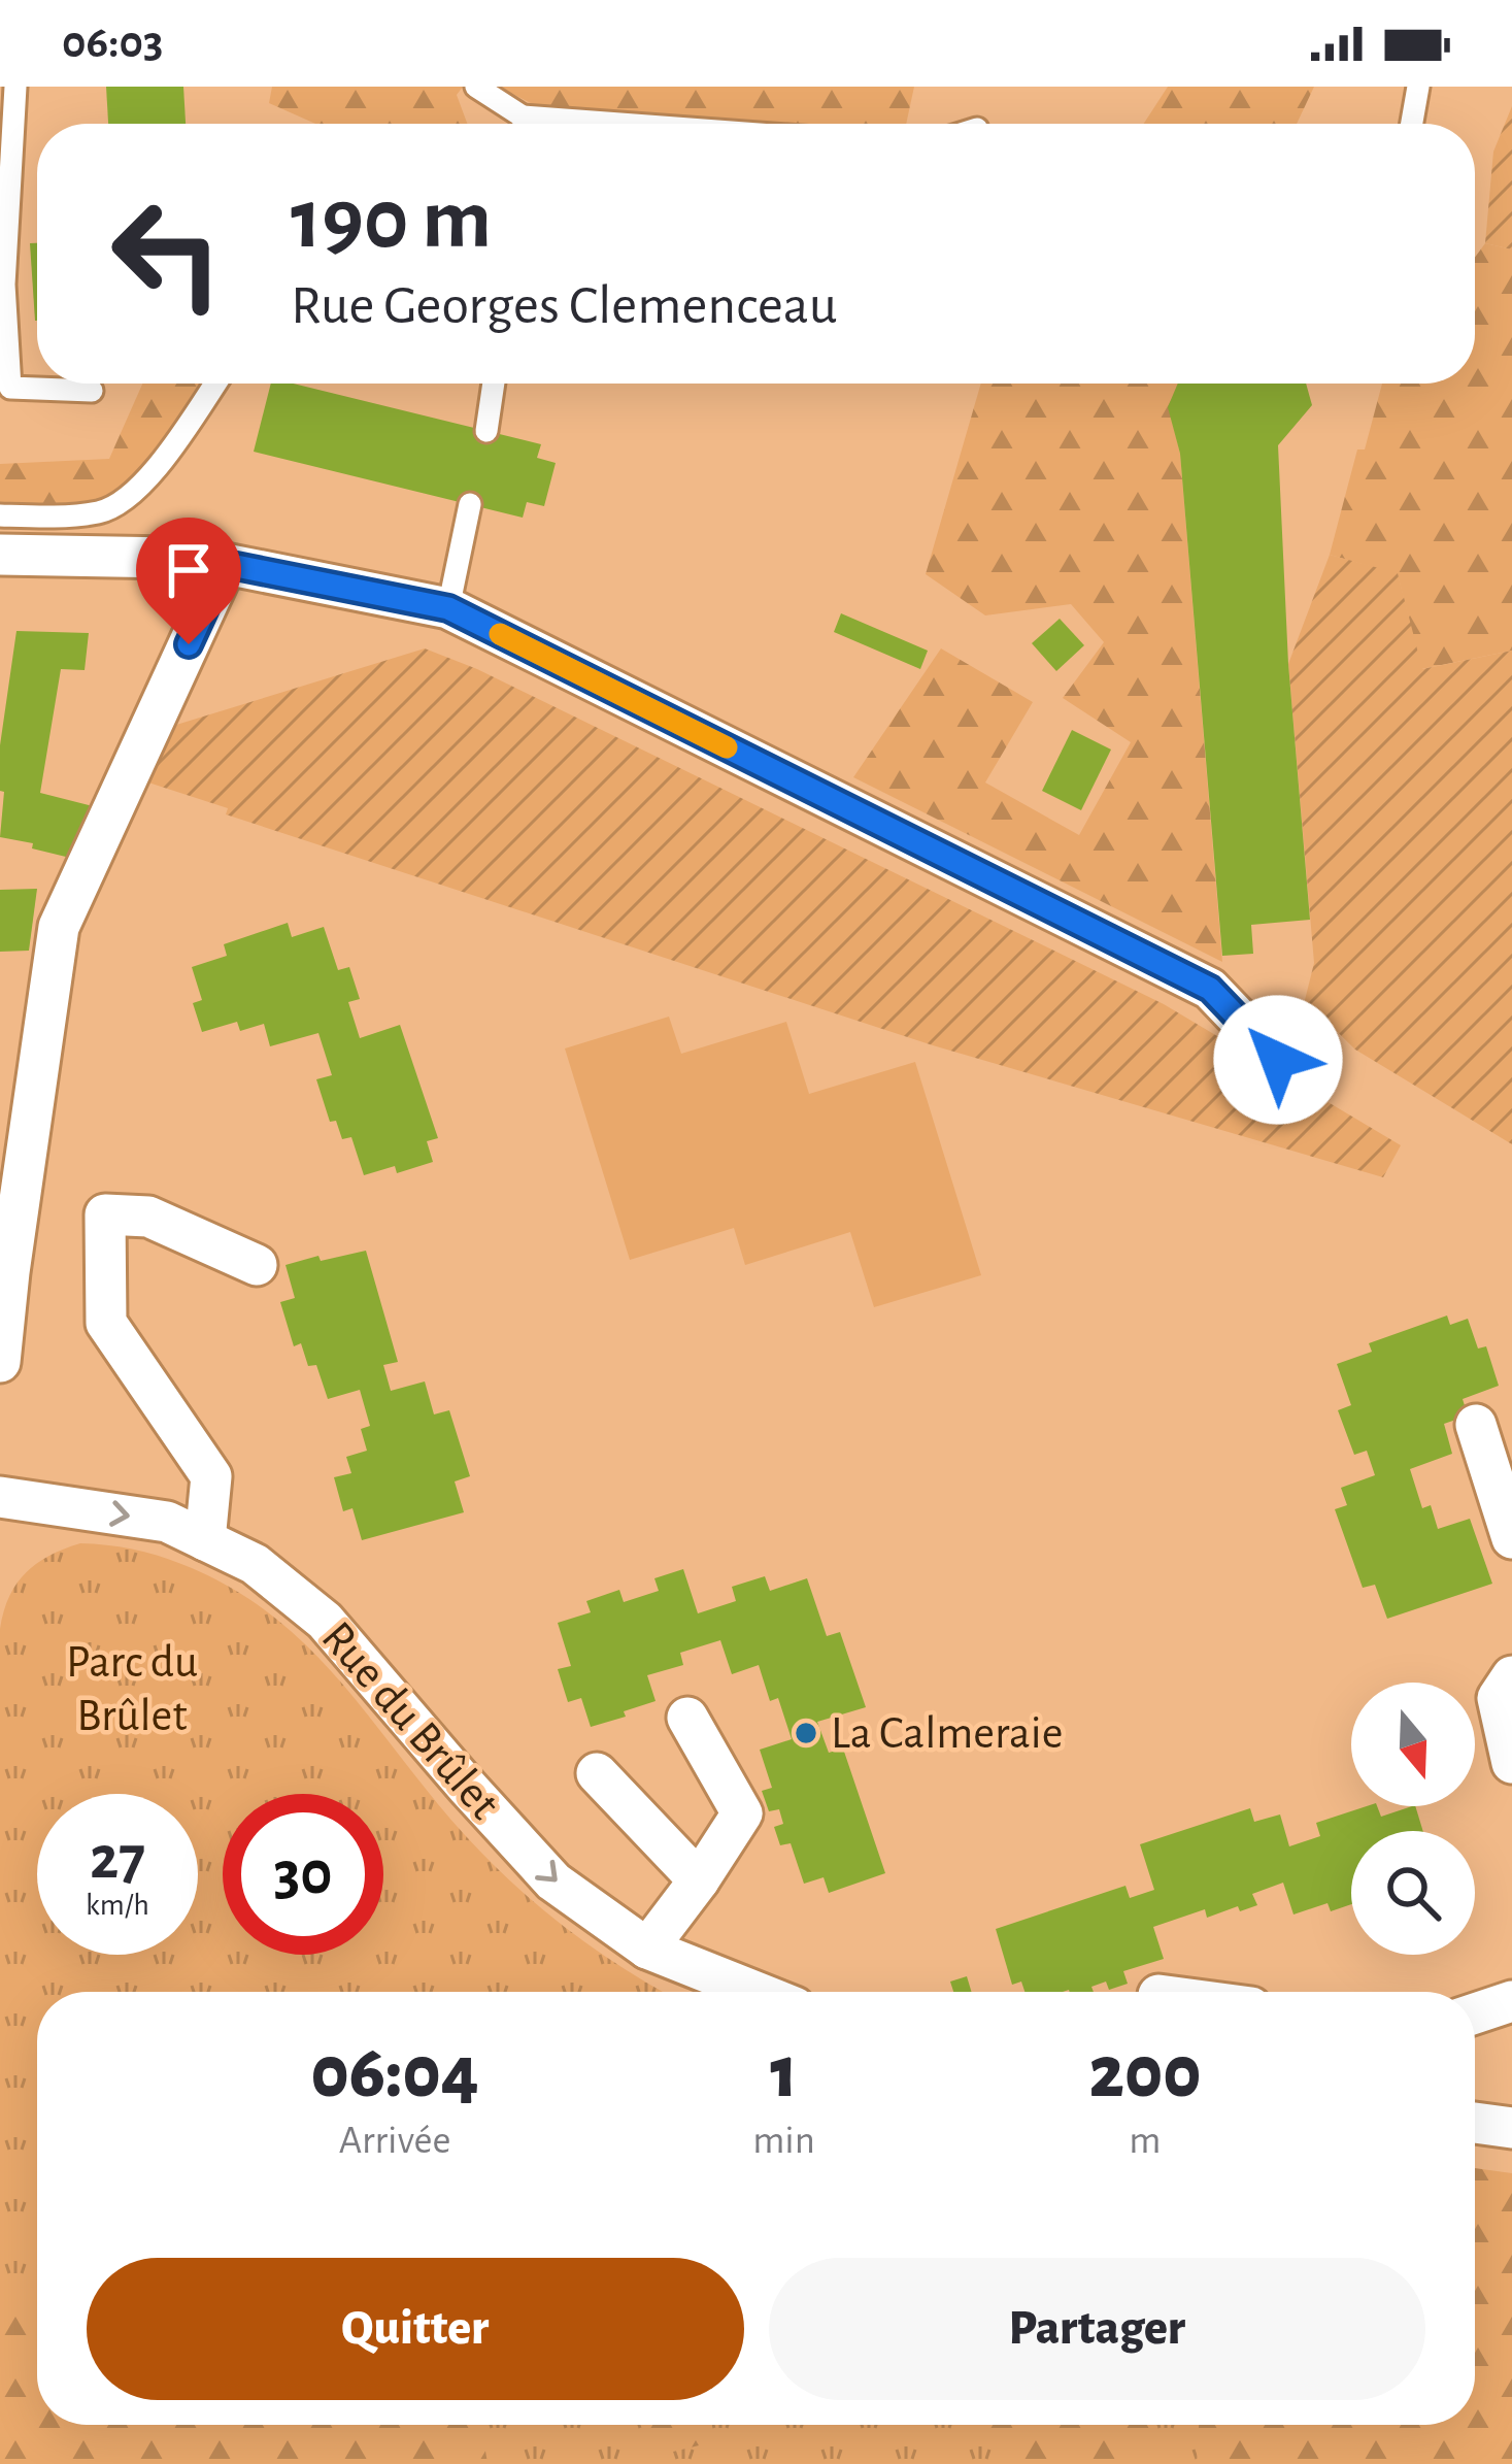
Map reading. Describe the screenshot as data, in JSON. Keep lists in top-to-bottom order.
{
  "streets": {
    "street": ["Rue du Brûlet"]
  },
  "one_way": ["Rue du Brûlet"],
  "parks": ["Parc du Brûlet"],
  "places": ["La Calmeraie"],
  "north": "bottom",
  "page": {
    "status": "06:03",
    "turn": ["190 m", "Rue Georges Clemenceau"],
    "speed": "27 km/h",
    "limit": "30",
    "eta": [
      "06:04",
      "Arrivée",
      "1",
      "min",
      "200",
      "m"
    ],
    "buttons": ["Quitter", "Partager"]
  }
}
